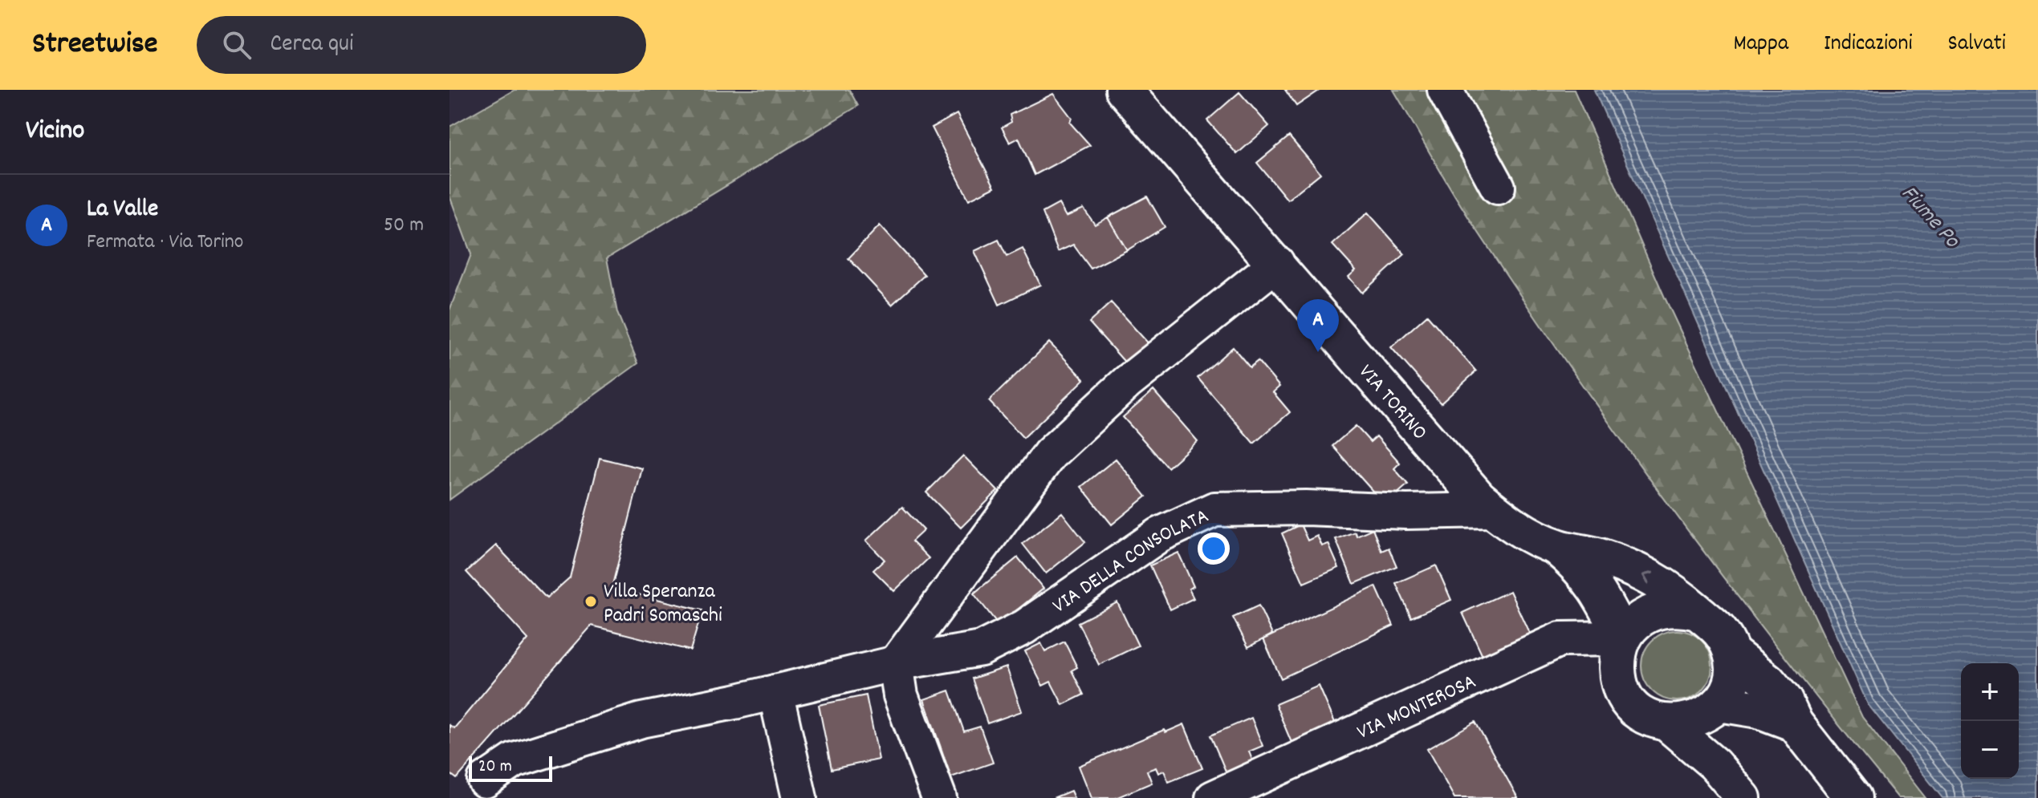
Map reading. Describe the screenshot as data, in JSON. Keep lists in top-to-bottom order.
{
  "streets": {
    "main road": ["VIA TORINO"],
    "street": ["VIA DELLA CONSOLATA", "VIA MONTEROSA"]
  },
  "crossings": [
    ["VIA TORINO", "VIA DELLA CONSOLATA"],
    ["VIA TORINO", "VIA MONTEROSA"]
  ],
  "water": ["Fiume Po"],
  "places": ["Villa Speranza Padri Somaschi"],
  "scale_bar": "20 m",
  "page": {
    "header": "Streetwise",
    "search": "Cerca qui",
    "nav": ["Mappa", "Indicazioni", "Salvati"],
    "heading": "Vicino",
    "list": [
      {
        "mark": "A",
        "name": "La Valle",
        "note": "Fermata · Via Torino",
        "value": "50 m"
      }
    ],
    "pins": "A",
    "map_buttons": ["+", "−"],
    "scale": "20 m"
  }
}
